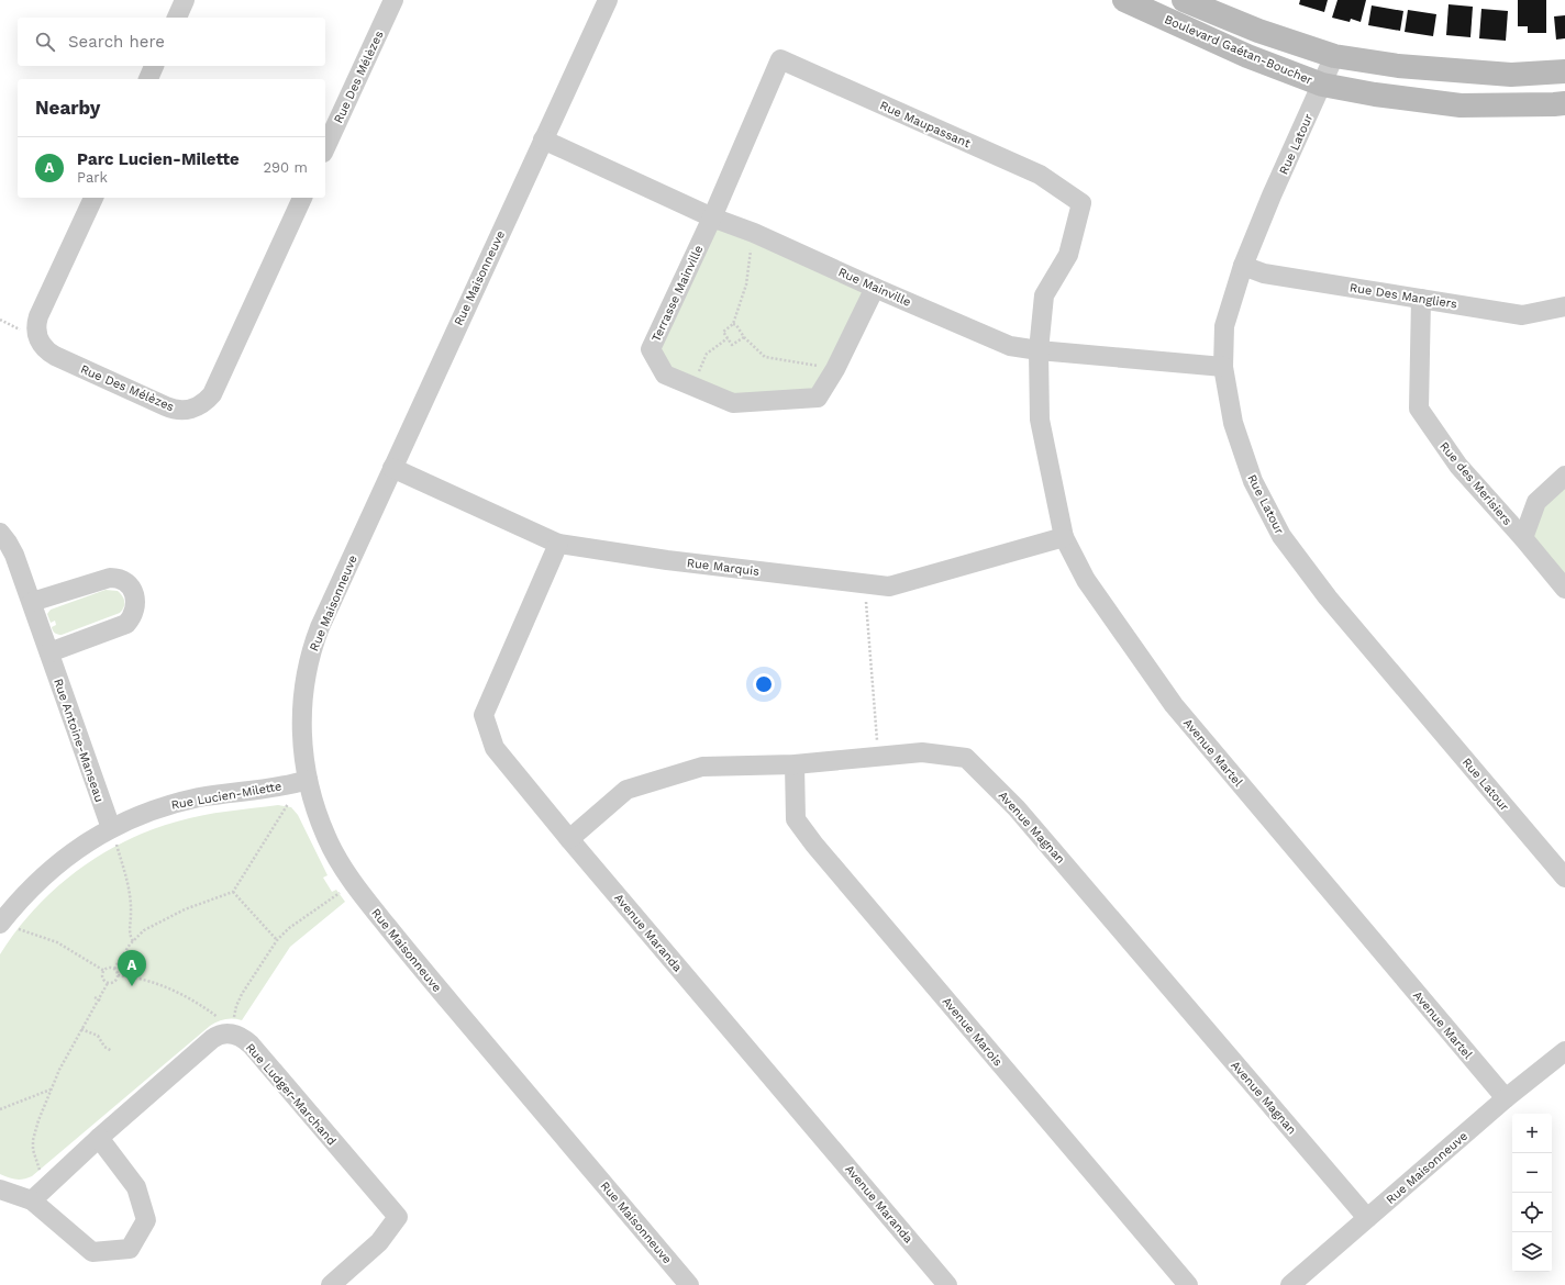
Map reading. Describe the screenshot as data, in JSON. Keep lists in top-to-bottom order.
{
  "streets": {
    "street": [
      "Boulevard Gaétan-Boucher",
      "Rue Des Mélèzes",
      "Rue Maupassant",
      "Rue Latour",
      "Rue Maisonneuve",
      "Rue Mainville",
      "Terrasse Mainville",
      "Rue Des Mangliers",
      "Rue des Merisiers",
      "Rue Marquis",
      "Rue Antoine-Manseau",
      "Avenue Martel",
      "Rue Lucien-Milette",
      "Avenue Magnan",
      "Avenue Maranda",
      "Avenue Marois",
      "Rue Ludger-Marchand"
    ]
  },
  "crossings": [
    ["Boulevard Gaétan-Boucher", "Rue Latour"],
    ["Rue Maupassant", "Rue Mainville"],
    ["Rue Maupassant", "Terrasse Mainville"],
    ["Rue Maupassant", "Avenue Martel"],
    ["Rue Latour", "Rue Mainville"],
    ["Rue Latour", "Rue Des Mangliers"],
    ["Rue Maisonneuve", "Rue Mainville"],
    ["Rue Maisonneuve", "Rue Marquis"],
    ["Rue Maisonneuve", "Avenue Martel"],
    ["Rue Maisonneuve", "Rue Lucien-Milette"],
    ["Rue Maisonneuve", "Avenue Magnan"],
    ["Rue Mainville", "Terrasse Mainville"],
    ["Rue Mainville", "Avenue Martel"],
    ["Rue Des Mangliers", "Rue des Merisiers"],
    ["Rue Marquis", "Avenue Martel"],
    ["Rue Marquis", "Avenue Maranda"],
    ["Rue Antoine-Manseau", "Rue Lucien-Milette"],
    ["Avenue Magnan", "Avenue Maranda"],
    ["Avenue Magnan", "Avenue Marois"]
  ],
  "page": {
    "search": "Search here",
    "heading": "Nearby",
    "list": [
      {
        "mark": "A",
        "name": "Parc Lucien-Milette",
        "note": "Park",
        "value": "290 m"
      }
    ],
    "pins": "A",
    "map_buttons": ["+", "−"]
  }
}
